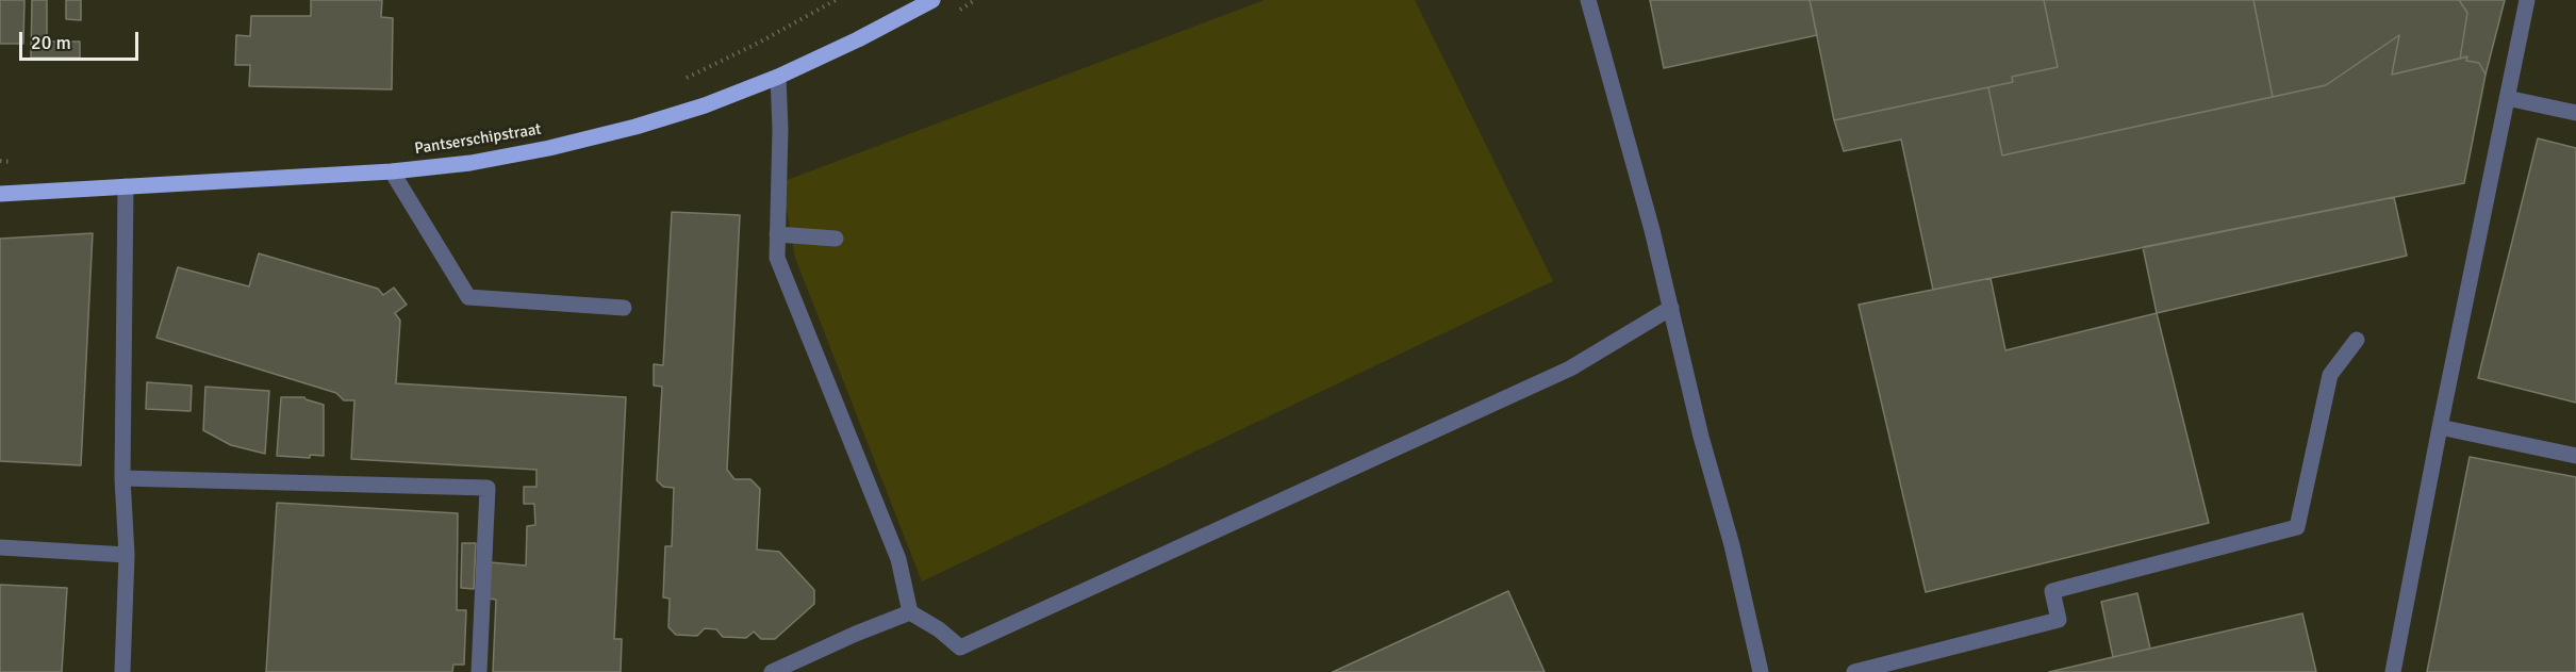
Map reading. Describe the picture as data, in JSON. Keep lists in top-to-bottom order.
{
  "streets": {
    "main road": ["Pantserschipstraat"]
  },
  "scale_bar": "20 m"
}
